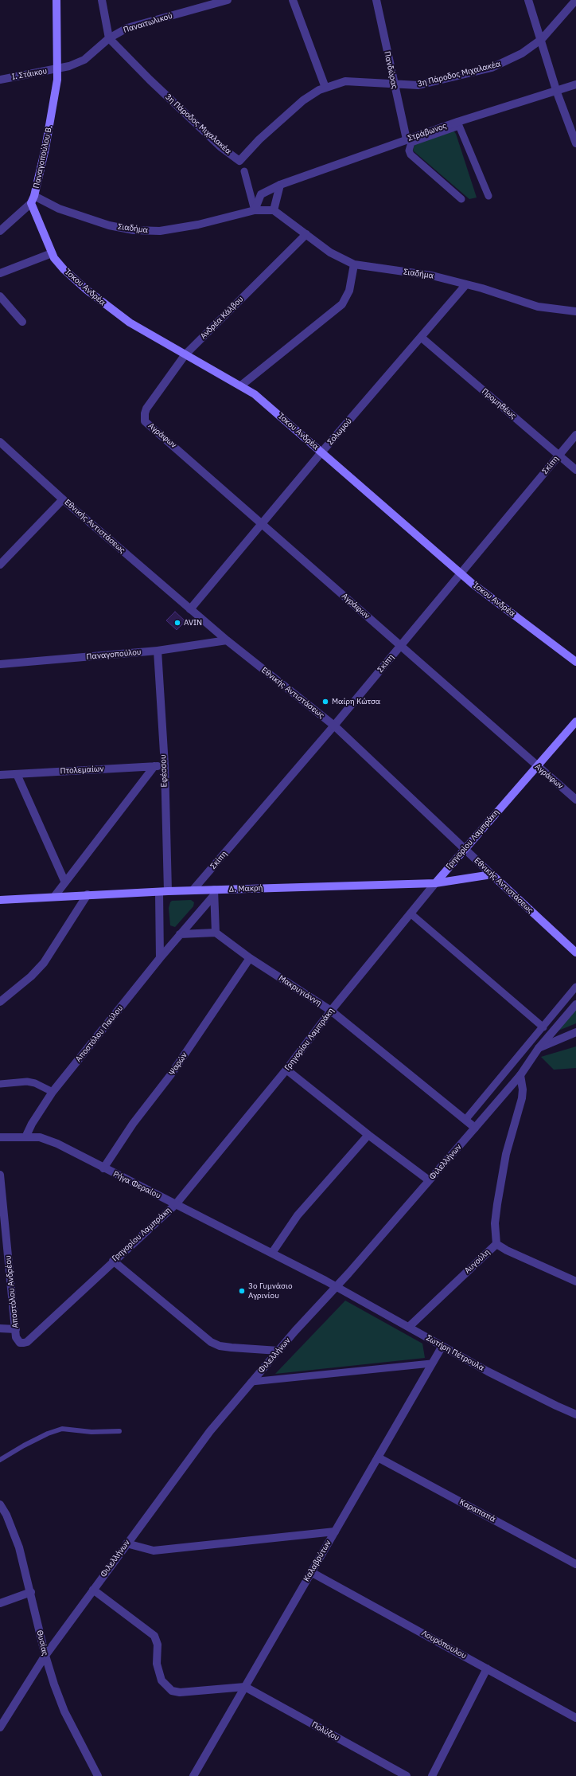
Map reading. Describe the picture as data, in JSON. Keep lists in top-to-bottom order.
{
  "streets": {
    "main road": [
      "Παναγοπούλου Β.",
      "Ίσκου Ανδρέα",
      "Εθνικής Αντιστάσεως",
      "Γρηγορίου Λαμπράκη",
      "Δ. Μακρή"
    ],
    "street": [
      "Παναιτωλικού",
      "Πανδώρας",
      "Ι. Στάικου",
      "3η Πάροδος Μιχαλακέα",
      "Στράβωνος",
      "Σιαδήμα",
      "Ανδρέα Κάλβου",
      "Προμηθέως",
      "Σολωμού",
      "Αγράφων",
      "Σκίπη",
      "Παναγοπούλου",
      "Πτολεμαίων",
      "Εφέσσου",
      "Μακρυγιάννη",
      "Αποστόλου Παύλου",
      "Ψαρών",
      "Φιλελλήνων",
      "Ρήγα Φεραίου",
      "Αυγούλη",
      "Αποστόλου Ανδρέου",
      "Σωτήρη Πέτρουλα",
      "Καραπαπά",
      "Καλαβρύτων",
      "Θυσίας",
      "Λουρόπουλου",
      "Πολύζου"
    ]
  },
  "crossings": [
    ["Παναιτωλικού", "Ι. Στάικου"],
    ["Παναιτωλικού", "3η Πάροδος Μιχαλακέα"],
    ["Παναιτωλικού", "Παναγοπούλου Β."],
    ["Πανδώρας", "3η Πάροδος Μιχαλακέα"],
    ["Πανδώρας", "Στράβωνος"],
    ["Ι. Στάικου", "Παναγοπούλου Β."],
    ["Παναγοπούλου Β.", "Σιαδήμα"],
    ["Παναγοπούλου Β.", "Ίσκου Ανδρέα"],
    ["Σιαδήμα", "Ίσκου Ανδρέα"],
    ["Σιαδήμα", "Ανδρέα Κάλβου"],
    ["Σιαδήμα", "Σολωμού"],
    ["Ίσκου Ανδρέα", "Ανδρέα Κάλβου"],
    ["Ίσκου Ανδρέα", "Σολωμού"],
    ["Ίσκου Ανδρέα", "Σκίπη"],
    ["Ανδρέα Κάλβου", "Αγράφων"],
    ["Προμηθέως", "Σολωμού"],
    ["Προμηθέως", "Σκίπη"],
    ["Σολωμού", "Αγράφων"],
    ["Σολωμού", "Εθνικής Αντιστάσεως"],
    ["Αγράφων", "Σκίπη"],
    ["Αγράφων", "Γρηγορίου Λαμπράκη"],
    ["Σκίπη", "Εθνικής Αντιστάσεως"],
    ["Σκίπη", "Δ. Μακρή"],
    ["Εθνικής Αντιστάσεως", "Παναγοπούλου"],
    ["Εθνικής Αντιστάσεως", "Γρηγορίου Λαμπράκη"],
    ["Εθνικής Αντιστάσεως", "Δ. Μακρή"],
    ["Παναγοπούλου", "Εφέσσου"],
    ["Πτολεμαίων", "Εφέσσου"],
    ["Εφέσσου", "Δ. Μακρή"],
    ["Γρηγορίου Λαμπράκη", "Δ. Μακρή"],
    ["Γρηγορίου Λαμπράκη", "Μακρυγιάννη"],
    ["Γρηγορίου Λαμπράκη", "Ρήγα Φεραίου"],
    ["Γρηγορίου Λαμπράκη", "Αποστόλου Ανδρέου"],
    ["Δ. Μακρή", "Αποστόλου Παύλου"],
    ["Μακρυγιάννη", "Ψαρών"],
    ["Μακρυγιάννη", "Φιλελλήνων"],
    ["Αποστόλου Παύλου", "Ρήγα Φεραίου"],
    ["Ψαρών", "Ρήγα Φεραίου"],
    ["Φιλελλήνων", "Ρήγα Φεραίου"],
    ["Φιλελλήνων", "Σωτήρη Πέτρουλα"],
    ["Φιλελλήνων", "Θυσίας"],
    ["Ρήγα Φεραίου", "Σωτήρη Πέτρουλα"],
    ["Αυγούλη", "Σωτήρη Πέτρουλα"],
    ["Σωτήρη Πέτρουλα", "Καλαβρύτων"],
    ["Καραπαπά", "Καλαβρύτων"],
    ["Καλαβρύτων", "Λουρόπουλου"],
    ["Καλαβρύτων", "Πολύζου"]
  ],
  "places": ["AVIN", "Μαίρη Κώτσα", "3ο Γυμνάσιο Αγρινίου"]
}
